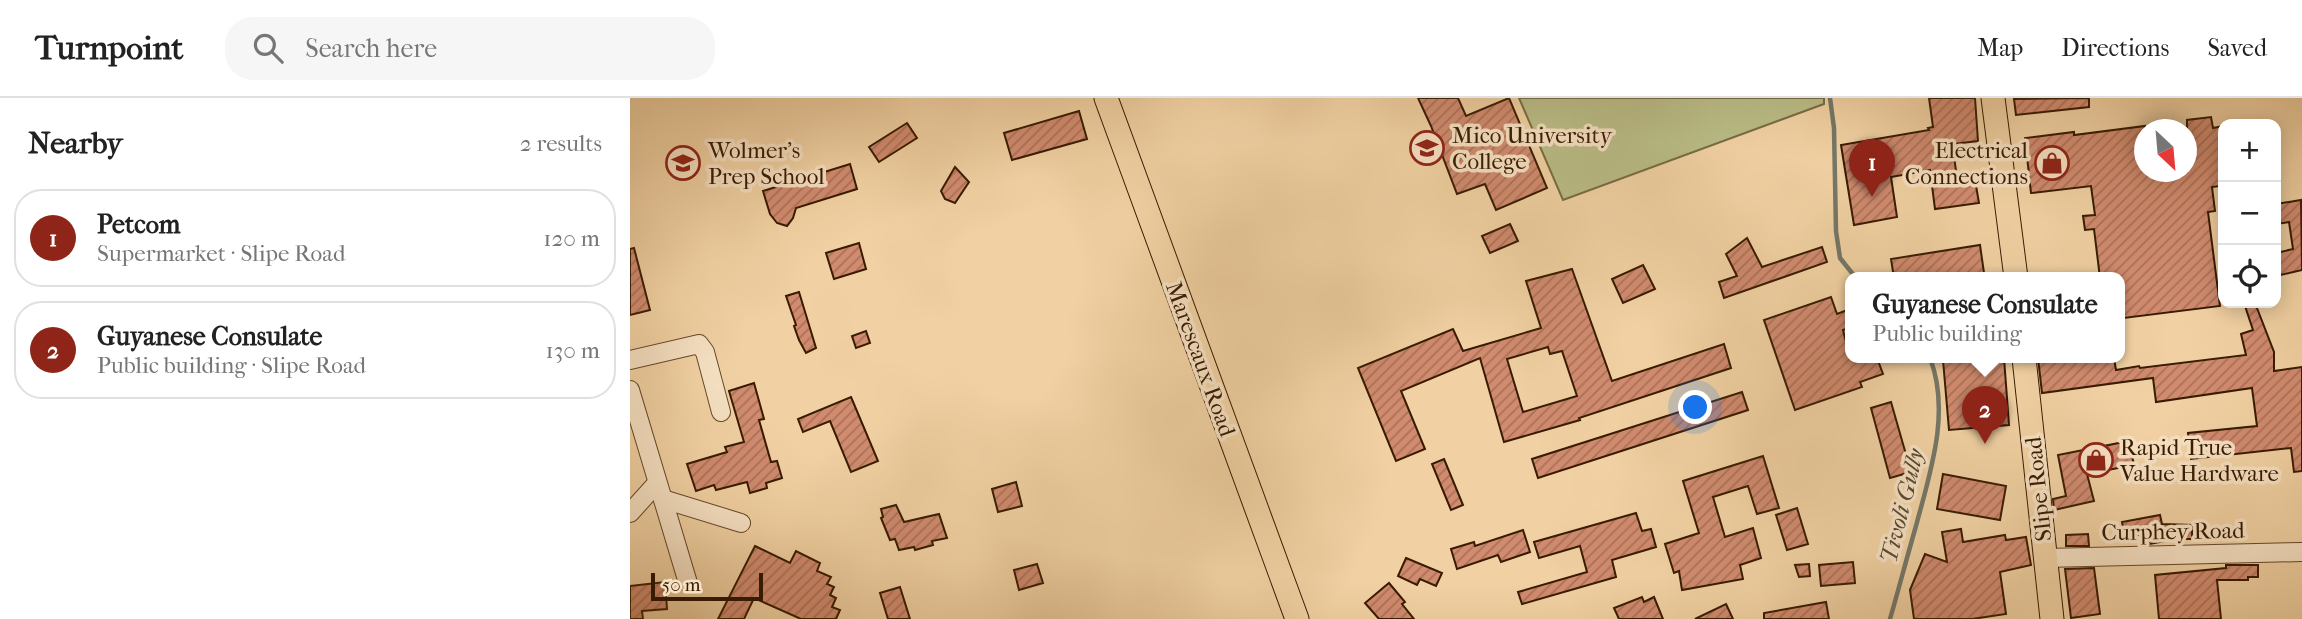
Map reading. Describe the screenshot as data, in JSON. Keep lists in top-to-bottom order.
{
  "streets": {
    "main road": ["Marescaux Road", "Slipe Road"],
    "street": ["Curphey Road"]
  },
  "crossings": [
    ["Slipe Road", "Curphey Road"]
  ],
  "water": ["Tivoli Gully"],
  "places": {
    "school or university": ["Mico University College", "Wolmer's Prep School"],
    "shop": ["Electrical Connections", "Rapid True Value Hardware"]
  },
  "scale_bar": "50 m",
  "north": "bottom right",
  "page": {
    "header": "Turnpoint",
    "search": "Search here",
    "nav": ["Map", "Directions", "Saved"],
    "heading": ["Nearby", "2 results"],
    "map_buttons": ["+", "−"],
    "pins": ["1", "2"],
    "list": [
      {
        "mark": "1",
        "name": "Petcom",
        "note": "Supermarket · Slipe Road",
        "value": "120 m"
      },
      {
        "mark": "2",
        "name": "Guyanese Consulate",
        "note": "Public building · Slipe Road",
        "value": "130 m"
      }
    ],
    "popup": ["Guyanese Consulate", "Public building"],
    "scale": "50 m"
  }
}
